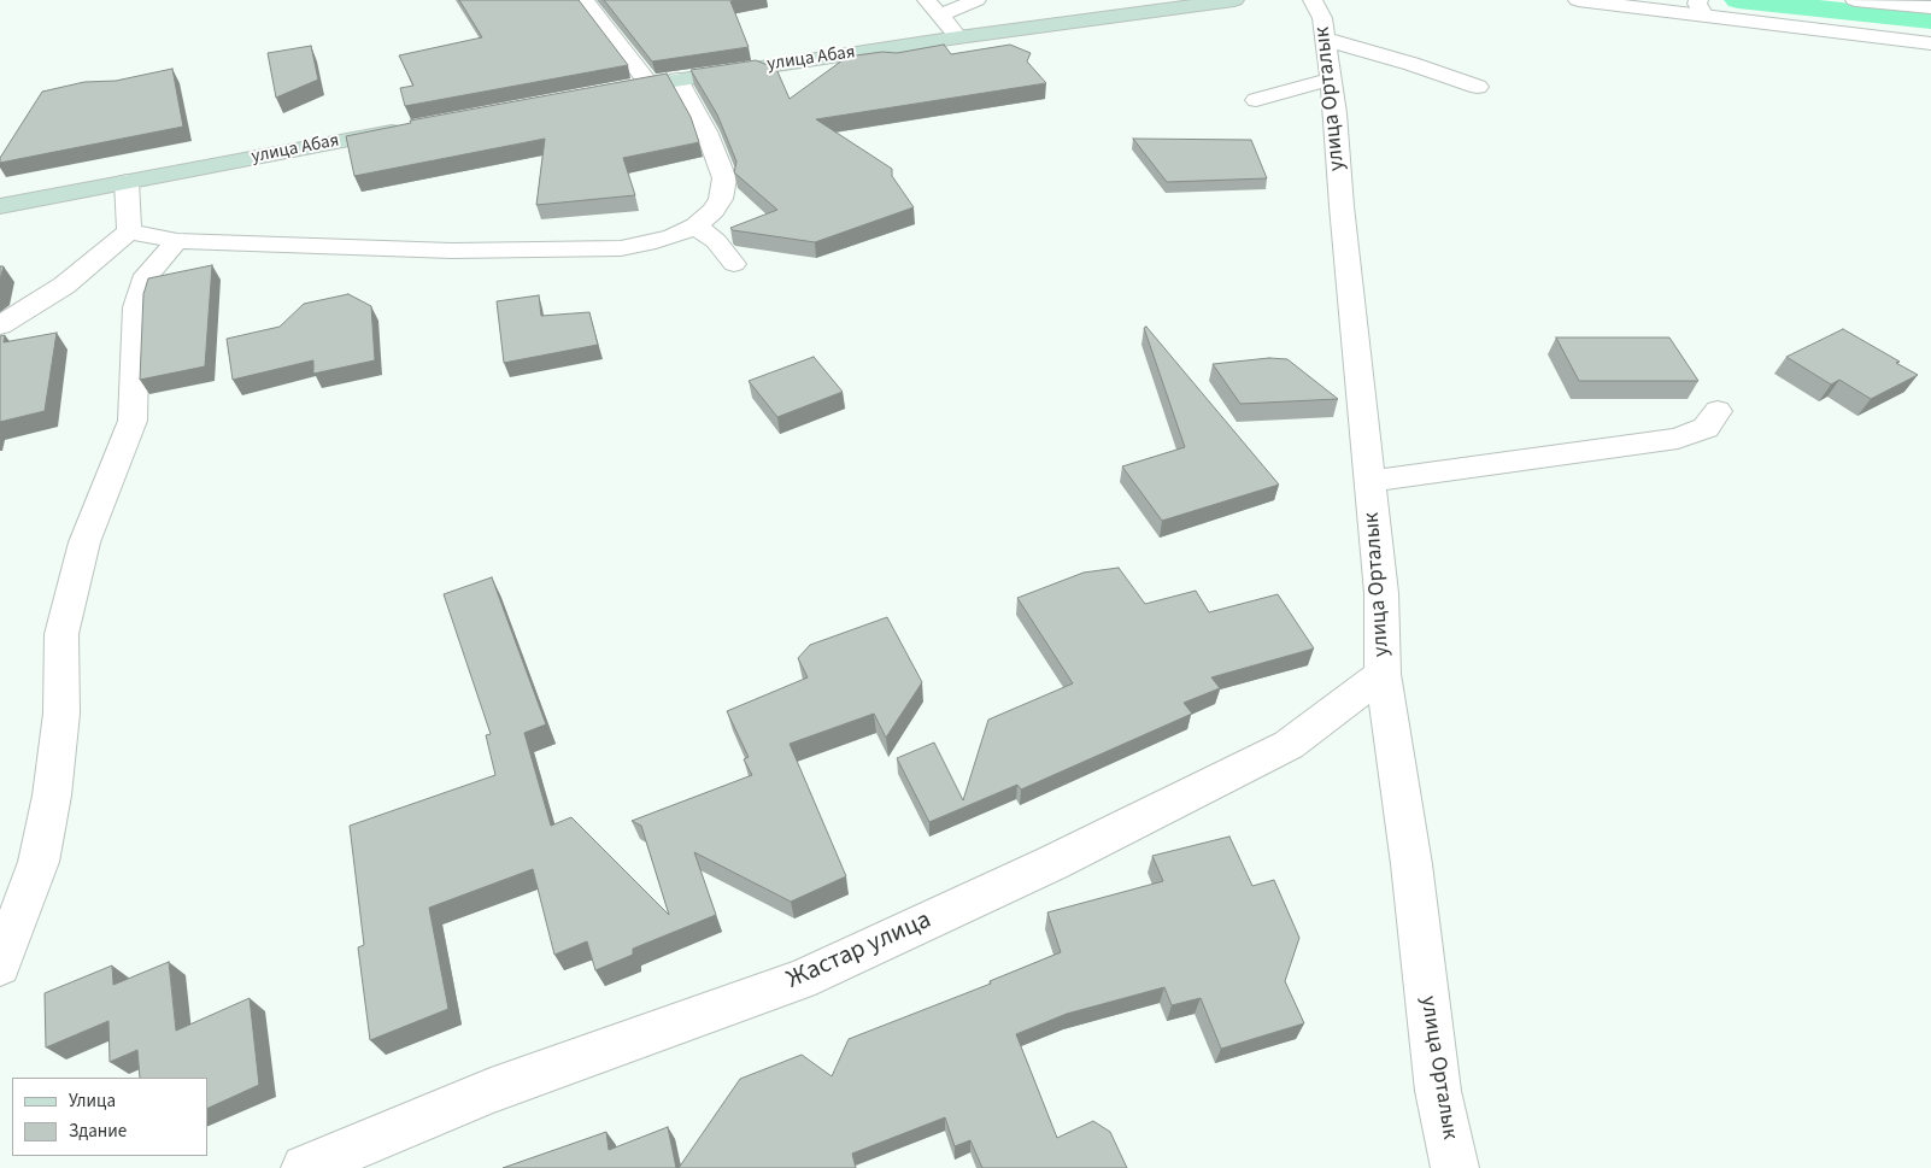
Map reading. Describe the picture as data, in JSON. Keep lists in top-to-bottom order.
{
  "streets": {
    "main road": ["улица Абая"],
    "street": ["улица Орталык", "Жастар улица"]
  },
  "crossings": [
    ["улица Орталык", "Жастар улица"]
  ],
  "legend": ["Улица", "Здание"]
}
